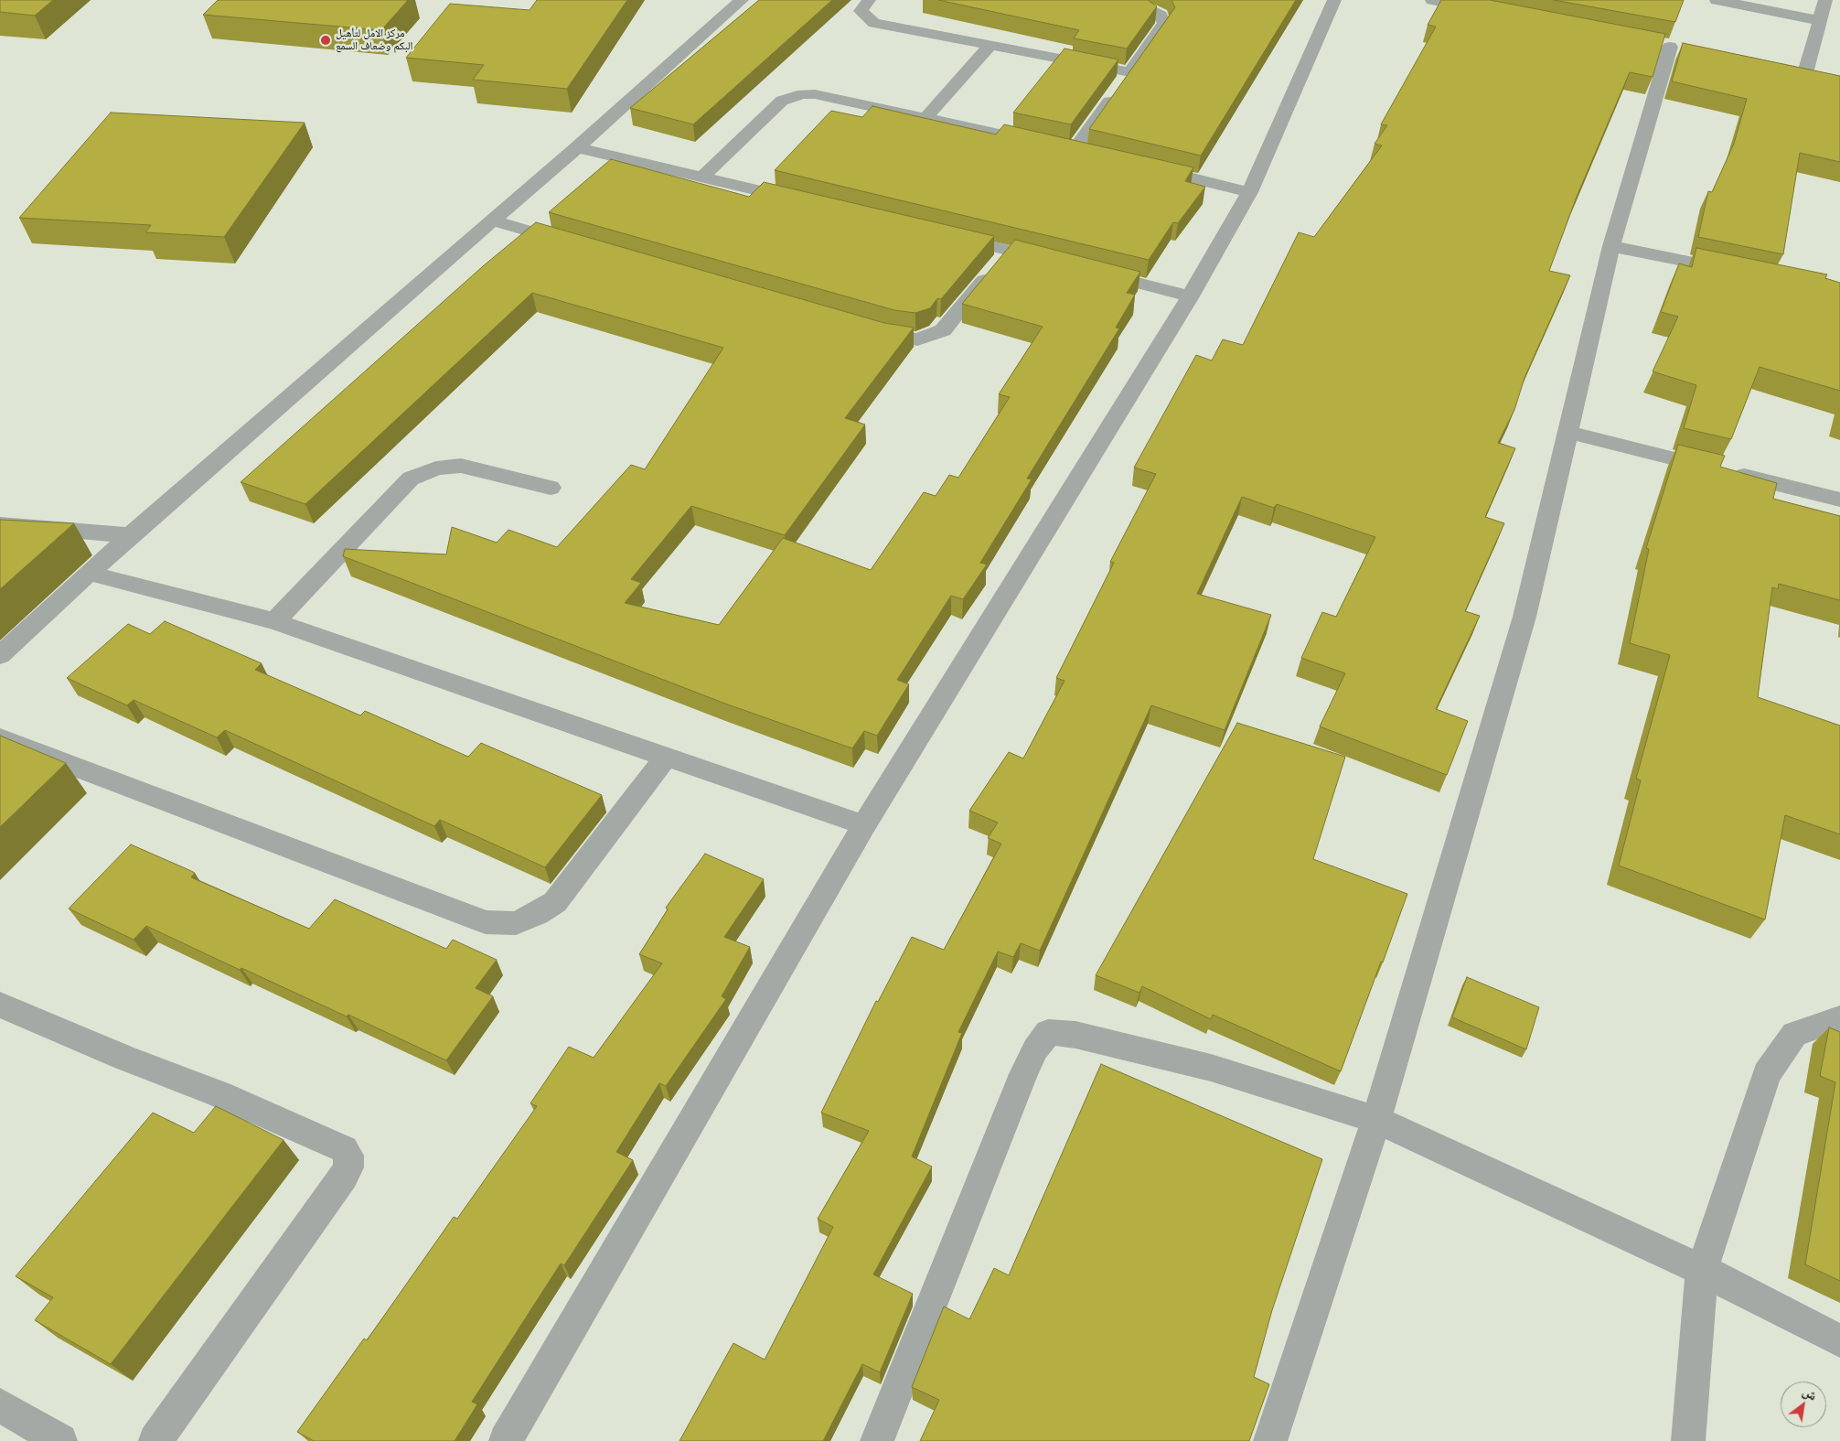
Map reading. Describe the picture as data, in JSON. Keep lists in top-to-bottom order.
{
  "places": ["مركز الامل لتأهيل البكم وضعاف السمع"],
  "north": "top right"
}
